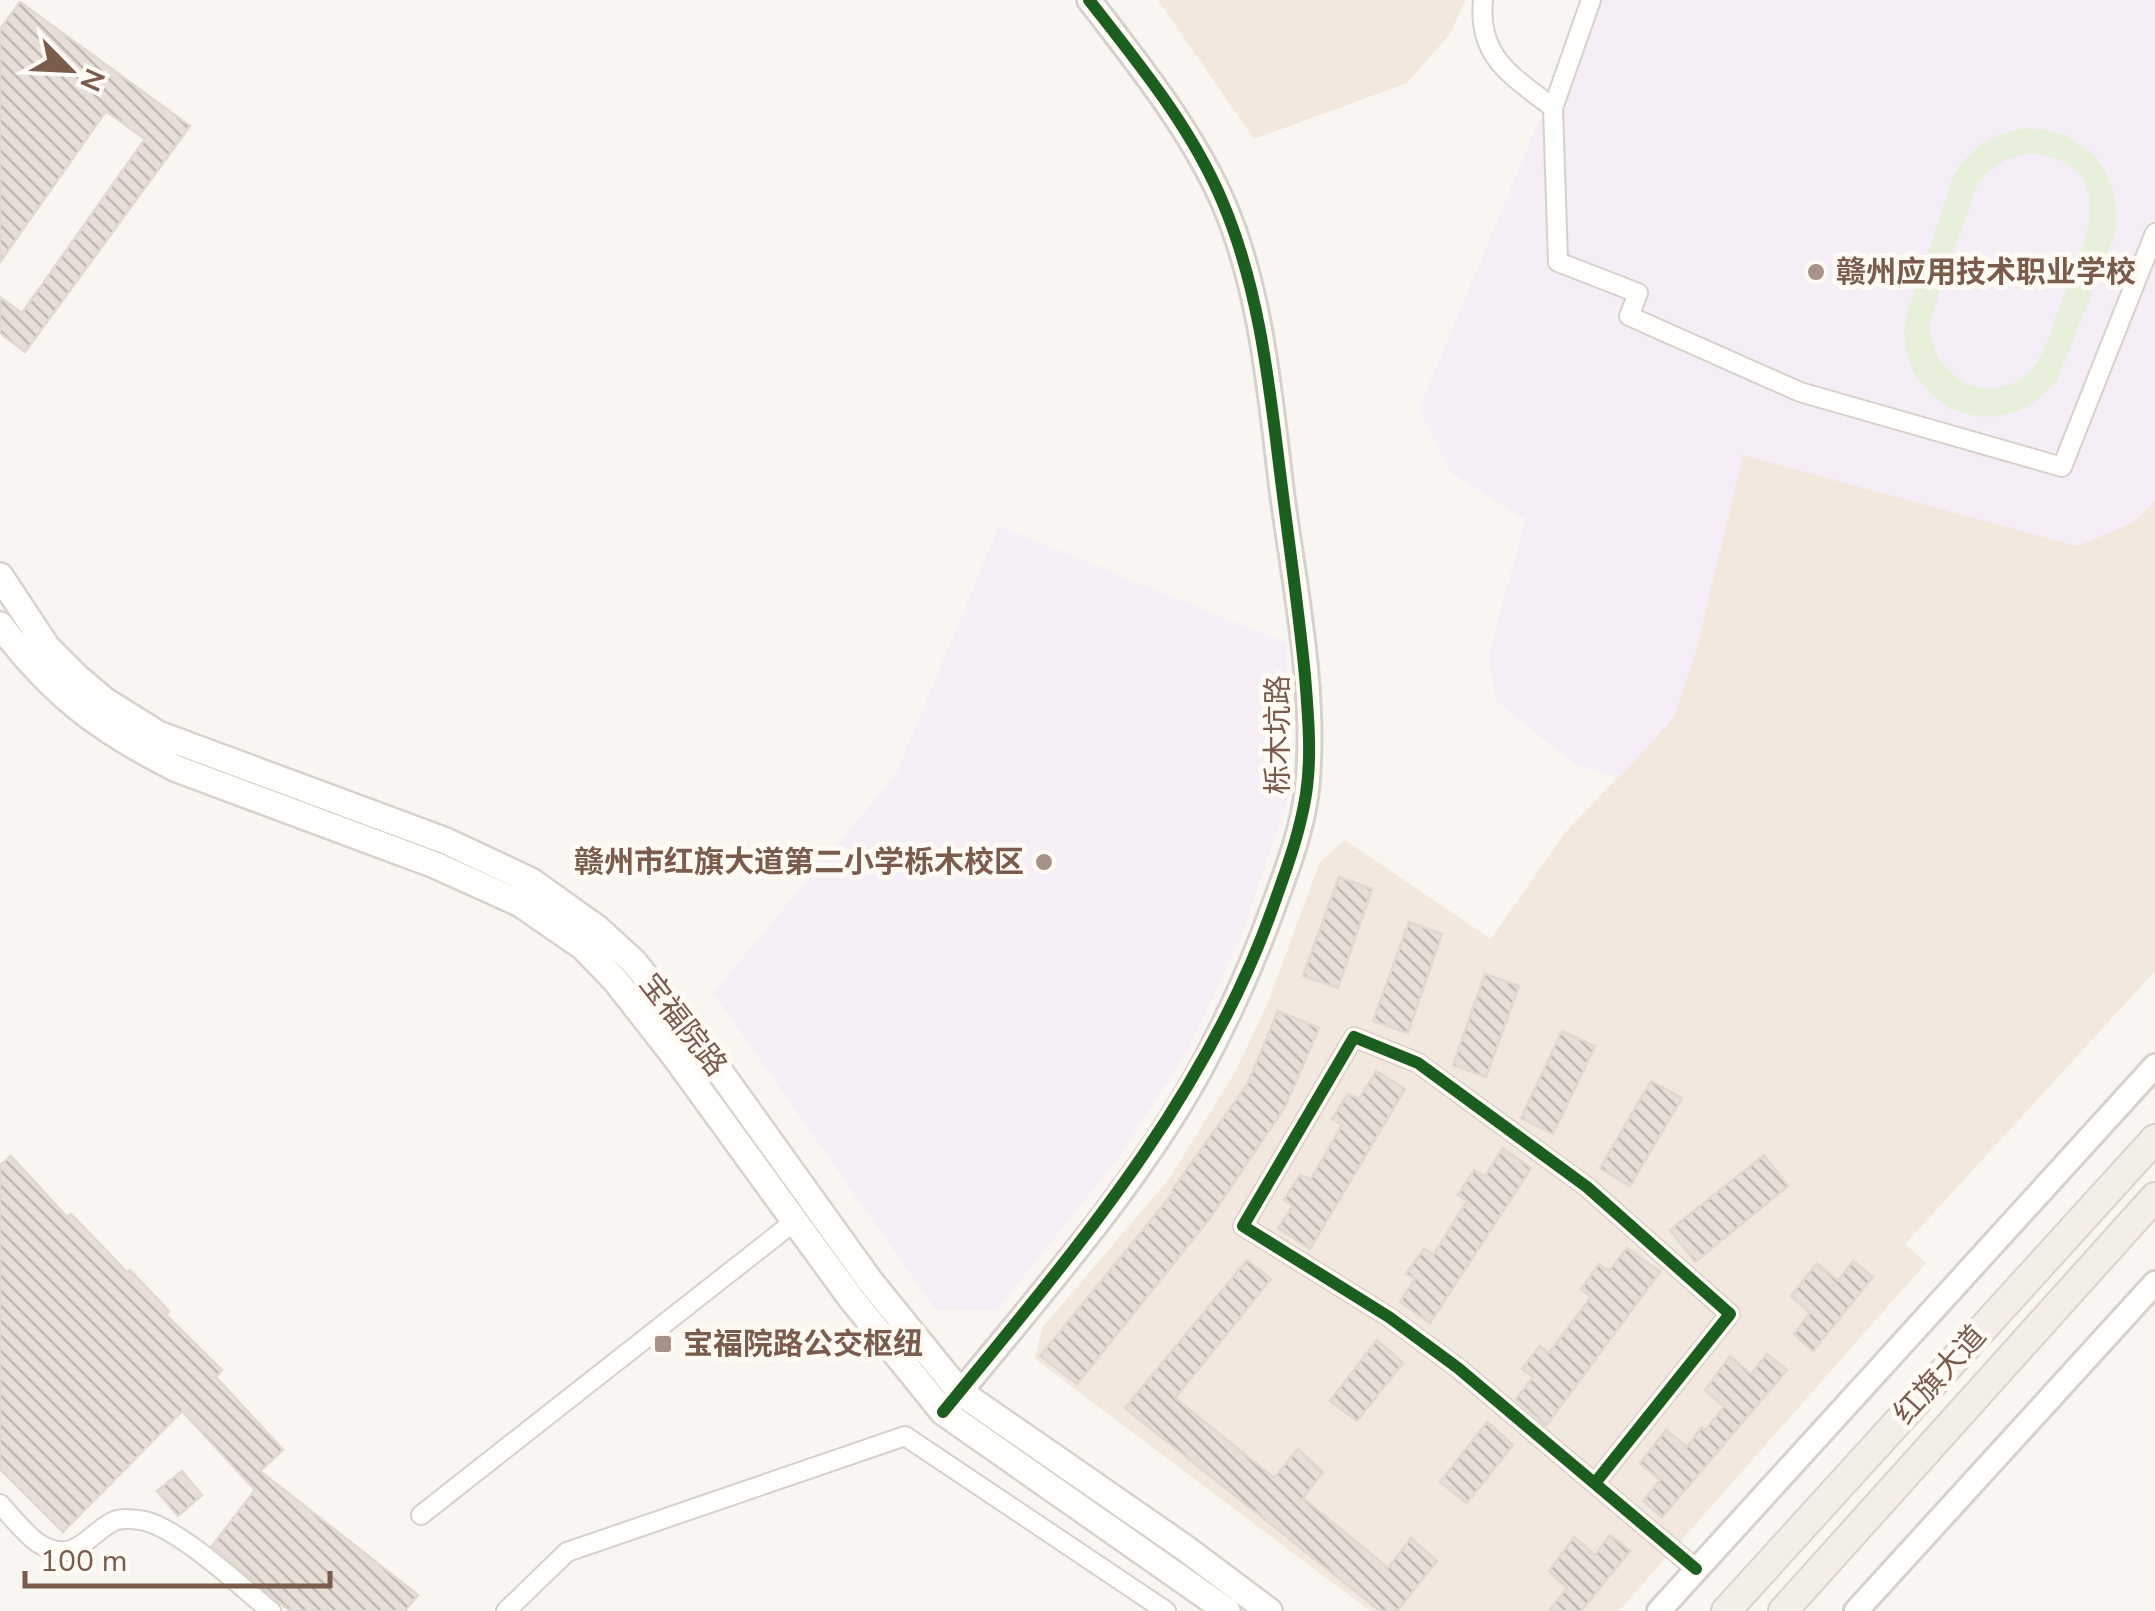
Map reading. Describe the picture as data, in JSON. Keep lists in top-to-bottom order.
{
  "streets": {
    "main road": ["宝福院路", "红旗大道"],
    "street": ["栎木坑路"]
  },
  "crossings": [
    ["栎木坑路", "宝福院路"]
  ],
  "places": {
    "other": ["赣州应用技术职业学校", "赣州市红旗大道第二小学栎木校区"],
    "transit": ["宝福院路公交枢纽"]
  },
  "scale_bar": "100 m",
  "north": "bottom right"
}
